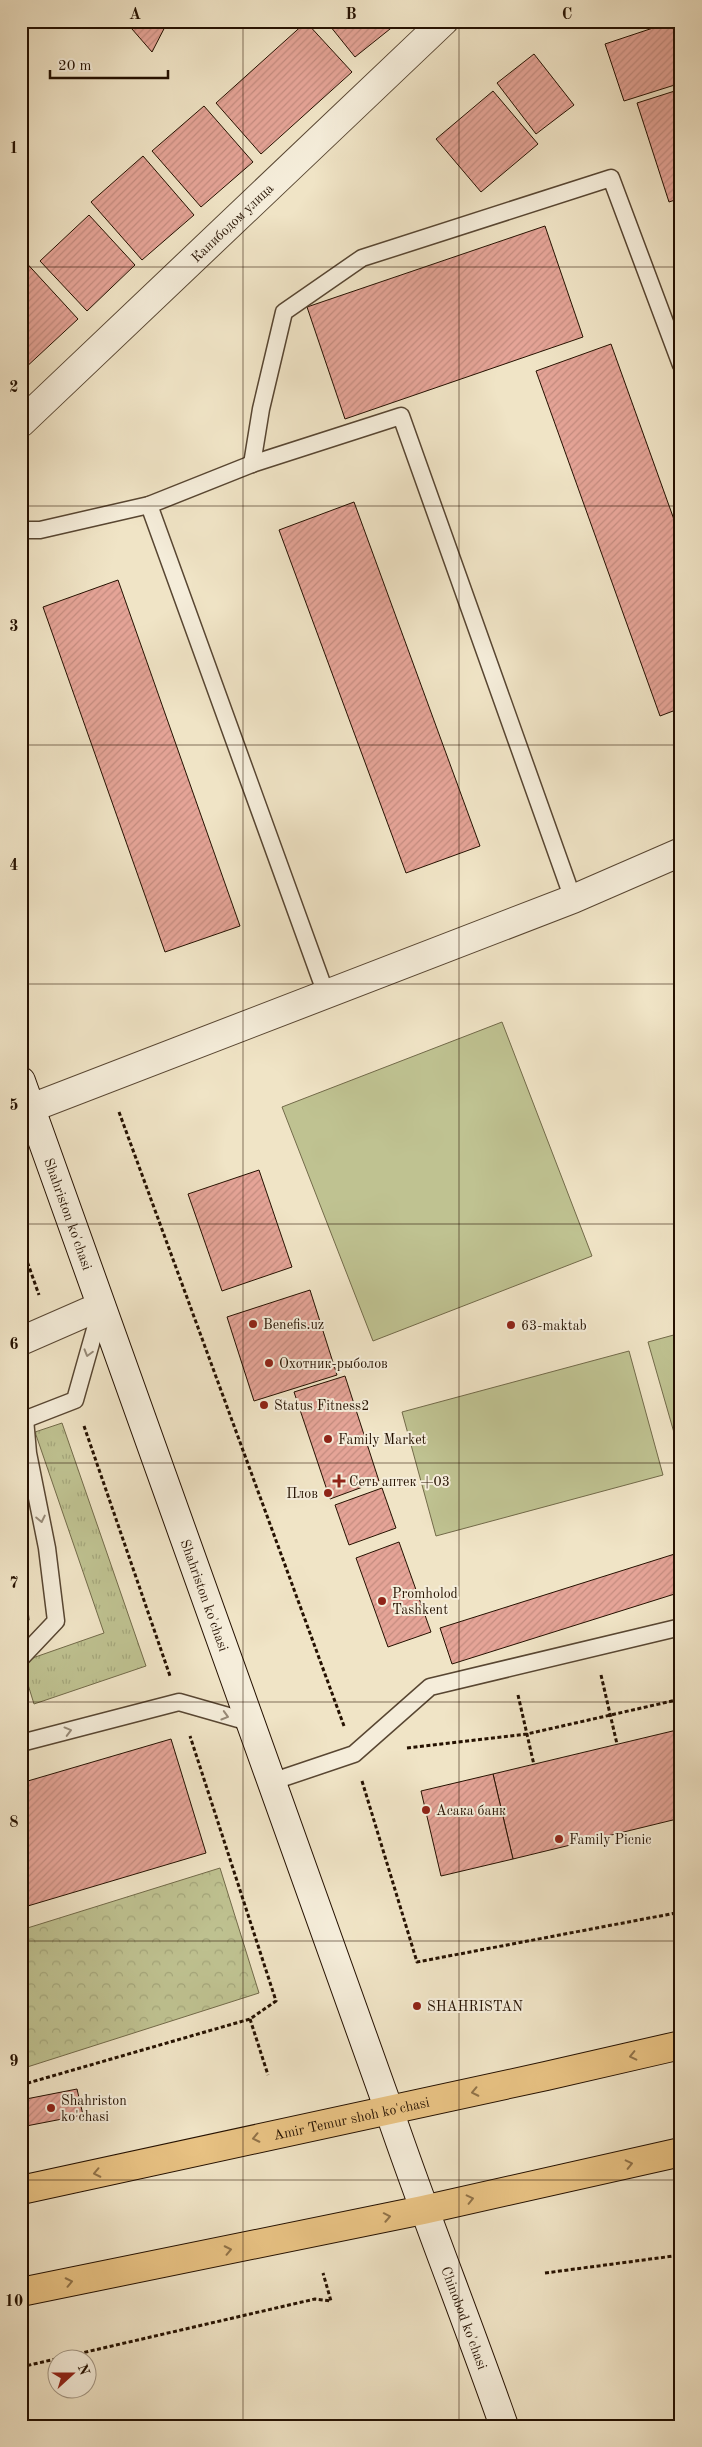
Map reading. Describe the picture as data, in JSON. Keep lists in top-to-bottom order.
{
  "streets": {
    "main road": [
      "Канибодом улица",
      "Shahriston ko'chasi",
      "Amir Temur shoh ko'chasi",
      "Chinobod ko'chasi"
    ]
  },
  "crossings": [
    ["Shahriston ko'chasi", "Amir Temur shoh ko'chasi"],
    ["Shahriston ko'chasi", "Chinobod ko'chasi"],
    ["Amir Temur shoh ko'chasi", "Chinobod ko'chasi"]
  ],
  "places": {
    "other": [
      "Benefis.uz",
      "63-maktab",
      "Охотник-рыболов",
      "Status Fitness2",
      "Family Market",
      "Плов",
      "Promholod Tashkent",
      "Асака банк",
      "Family Picnic",
      "SHAHRISTAN",
      "Shahriston ko'chasi"
    ],
    "health": ["Сеть аптек +03"]
  },
  "scale_bar": "20 m",
  "north": "right",
  "grid": {
    "columns": ["A", "B", "C"],
    "rows": [
      "1",
      "2",
      "3",
      "4",
      "5",
      "6",
      "7",
      "8",
      "9",
      "10"
    ]
  }
}
